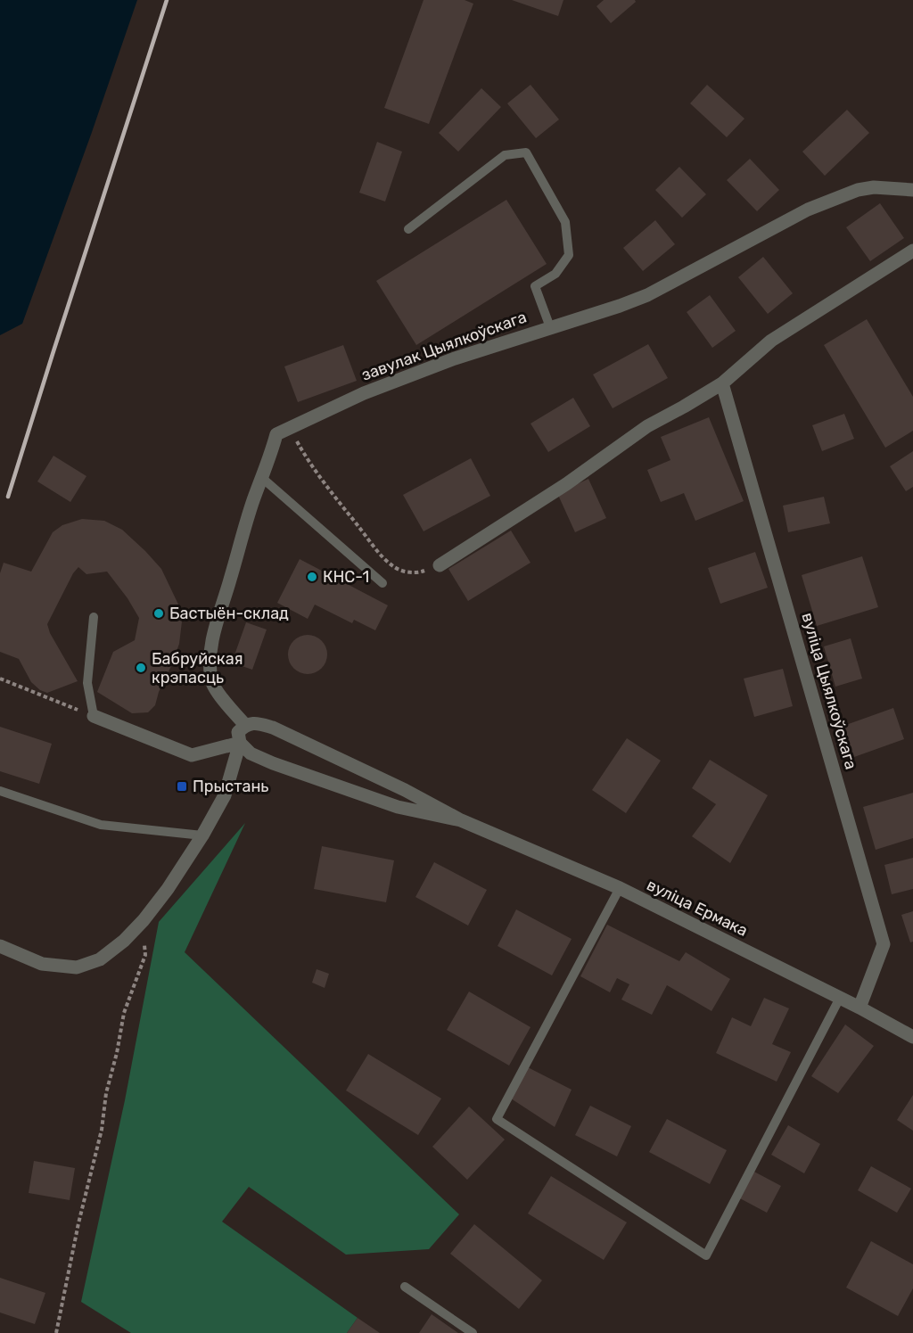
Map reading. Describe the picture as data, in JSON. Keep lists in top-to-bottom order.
{
  "streets": {
    "street": ["завулак Цыялкоўскага", "вуліца Цыялкоўскага", "вуліца Ермака"]
  },
  "crossings": [
    ["завулак Цыялкоўскага", "вуліца Ермака"],
    ["вуліца Цыялкоўскага", "вуліца Ермака"]
  ],
  "places": {
    "other": ["КНС-1", "Бастыён-склад", "Бабруйская крэпасць"],
    "transit": ["Прыстань"]
  }
}
